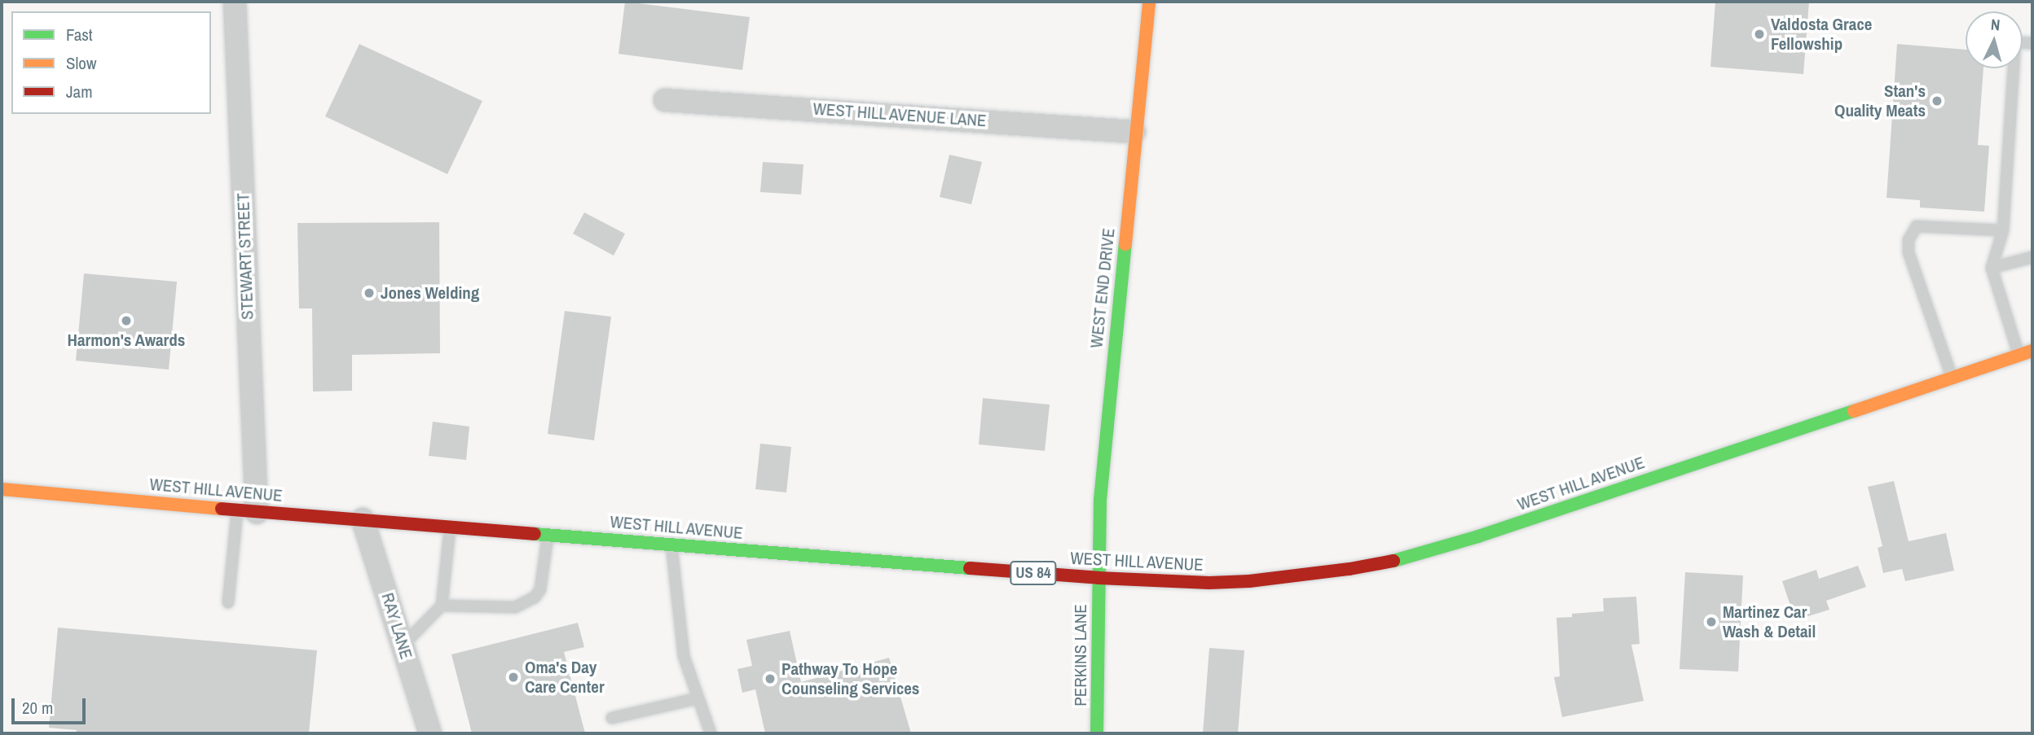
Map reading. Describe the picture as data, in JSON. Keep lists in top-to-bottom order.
{
  "streets": {
    "main road": [
      "WEST END DRIVE",
      "WEST HILL AVENUE",
      "US 84",
      "PERKINS LANE"
    ],
    "street": ["WEST HILL AVENUE LANE", "STEWART STREET", "RAY LANE"]
  },
  "crossings": [
    ["WEST HILL AVENUE LANE", "WEST END DRIVE"],
    ["STEWART STREET", "WEST HILL AVENUE"],
    ["WEST END DRIVE", "WEST HILL AVENUE"],
    ["WEST END DRIVE", "PERKINS LANE"],
    ["WEST HILL AVENUE", "RAY LANE"],
    ["WEST HILL AVENUE", "PERKINS LANE"]
  ],
  "places": [
    "Valdosta Grace Fellowship",
    "Stan's Quality Meats",
    "Jones Welding",
    "Harmon's Awards",
    "Martinez Car Wash & Detail",
    "Oma's Day Care Center",
    "Pathway To Hope Counseling Services"
  ],
  "legend": ["Fast", "Slow", "Jam"],
  "scale_bar": "20 m",
  "north": "top"
}
